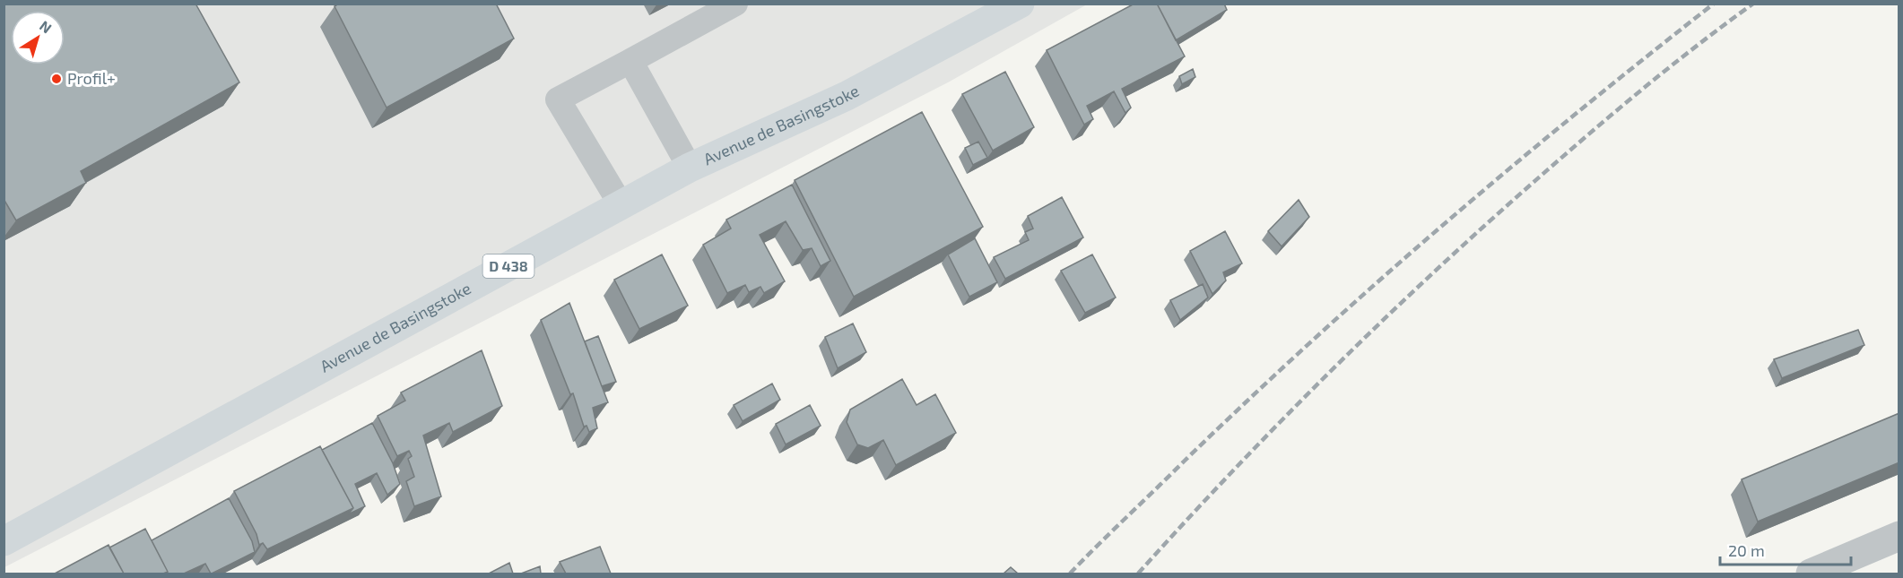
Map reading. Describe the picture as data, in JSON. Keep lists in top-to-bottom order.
{
  "streets": {
    "main road": ["Avenue de Basingstoke", "D 438"]
  },
  "places": ["Profil+"],
  "scale_bar": "20 m",
  "north": "top right"
}
